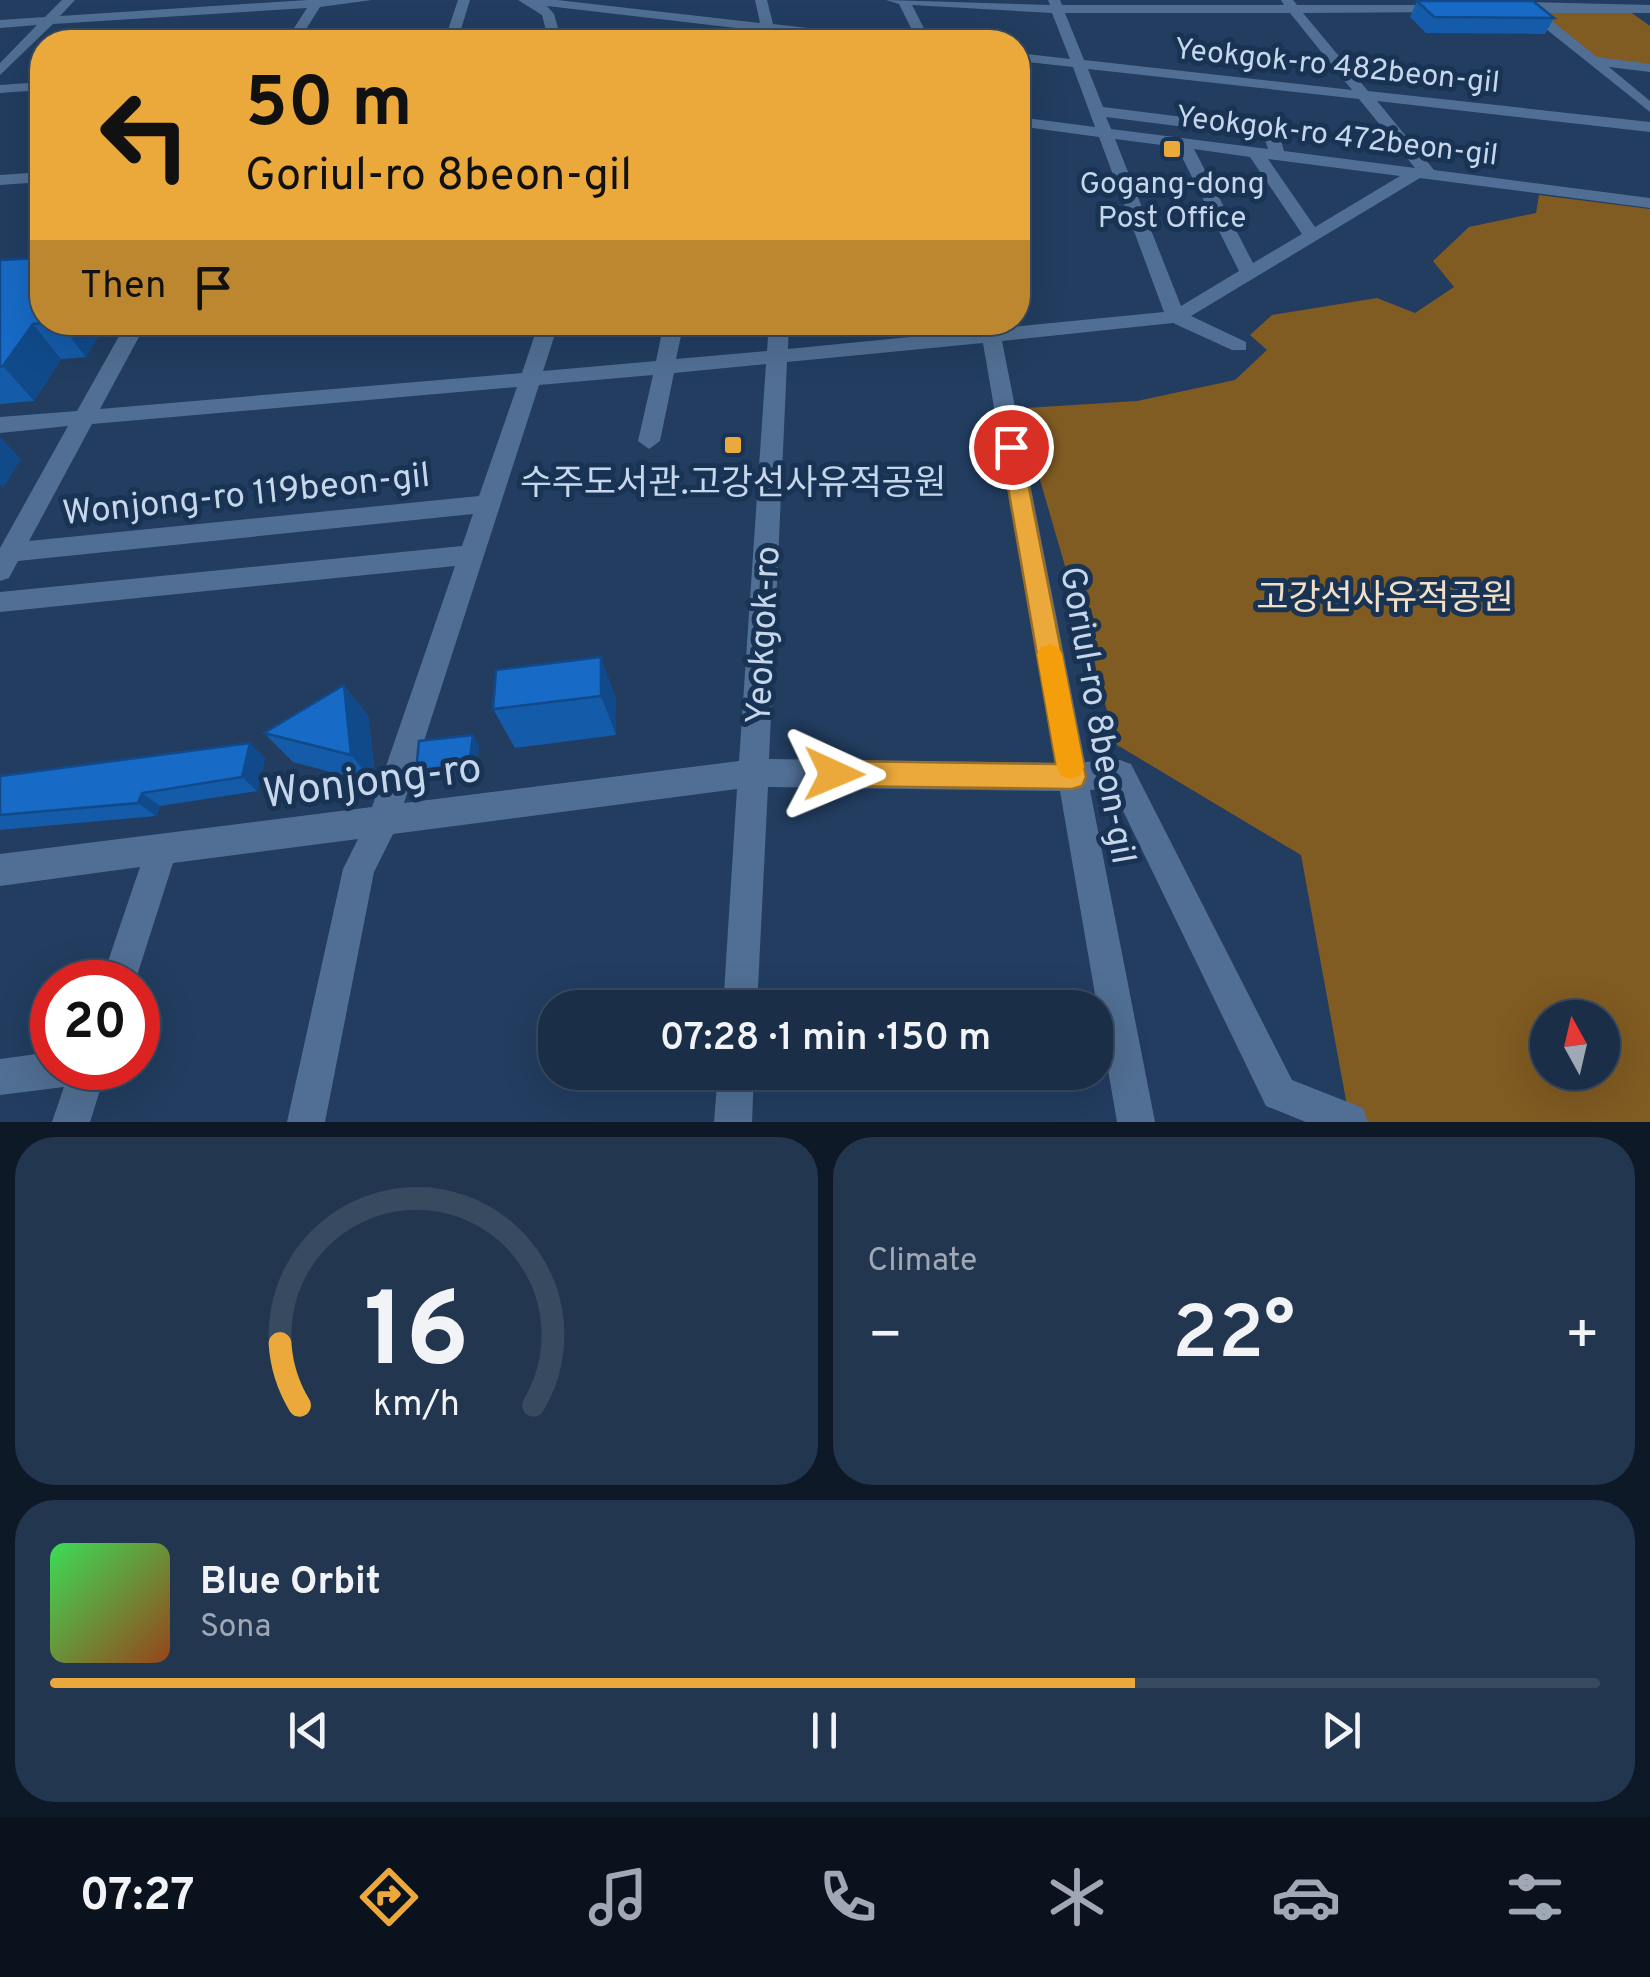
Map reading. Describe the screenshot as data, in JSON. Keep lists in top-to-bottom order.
{
  "streets": {
    "street": [
      "Yeokgok-ro 482beon-gil",
      "Yeokgok-ro 472beon-gil",
      "Wonjong-ro 119beon-gil",
      "Yeokgok-ro",
      "Goriul-ro 8beon-gil",
      "Wonjong-ro"
    ]
  },
  "crossings": [
    ["Yeokgok-ro", "Wonjong-ro"],
    ["Goriul-ro 8beon-gil", "Wonjong-ro"]
  ],
  "parks": ["고강선사유적공원"],
  "places": {
    "transit": ["Gogang-dong Post Office", "수주도서관.고강선사유적공원"]
  },
  "north": "top",
  "page": {
    "turn": ["50 m", "Goriul-ro 8beon-gil"],
    "then": "Then",
    "limit": "20",
    "trip": "07:28 · 1 min · 150 m",
    "tile": "Climate",
    "heat": ["−", "22°", "+"],
    "song": ["Blue Orbit", "Sona"],
    "tabs": "07:27",
    "gauge": ["16", "km/h"]
  }
}
